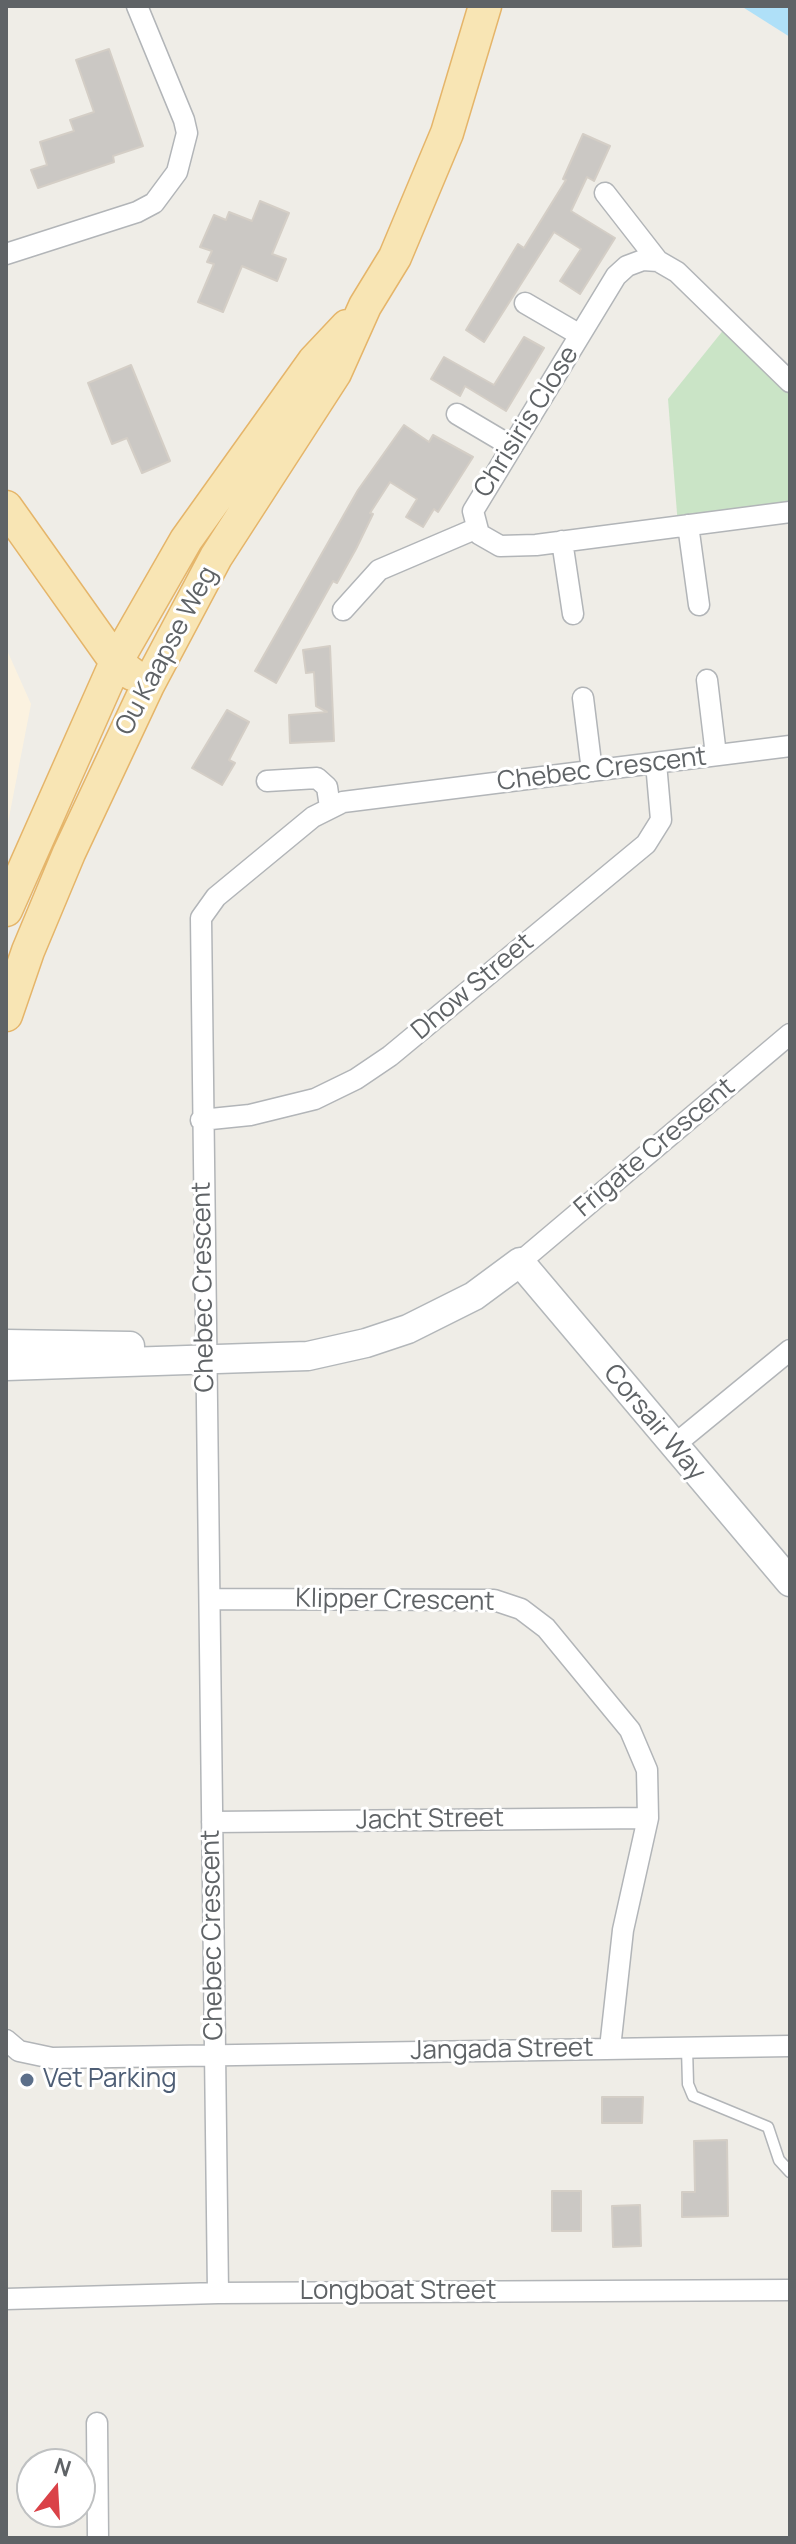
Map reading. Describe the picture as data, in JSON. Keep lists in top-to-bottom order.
{
  "streets": {
    "main road": ["Ou Kaapse Weg"],
    "street": [
      "Chrisiris Close",
      "Chebec Crescent",
      "Dhow Street",
      "Frigate Crescent",
      "Corsair Way",
      "Klipper Crescent",
      "Jacht Street",
      "Jangada Street",
      "Longboat Street"
    ]
  },
  "crossings": [
    ["Chebec Crescent", "Dhow Street"],
    ["Chebec Crescent", "Klipper Crescent"],
    ["Chebec Crescent", "Jacht Street"],
    ["Chebec Crescent", "Jangada Street"],
    ["Chebec Crescent", "Longboat Street"],
    ["Frigate Crescent", "Corsair Way"],
    ["Klipper Crescent", "Jacht Street"],
    ["Klipper Crescent", "Jangada Street"]
  ],
  "places": ["Vet Parking"],
  "north": "top"
}
